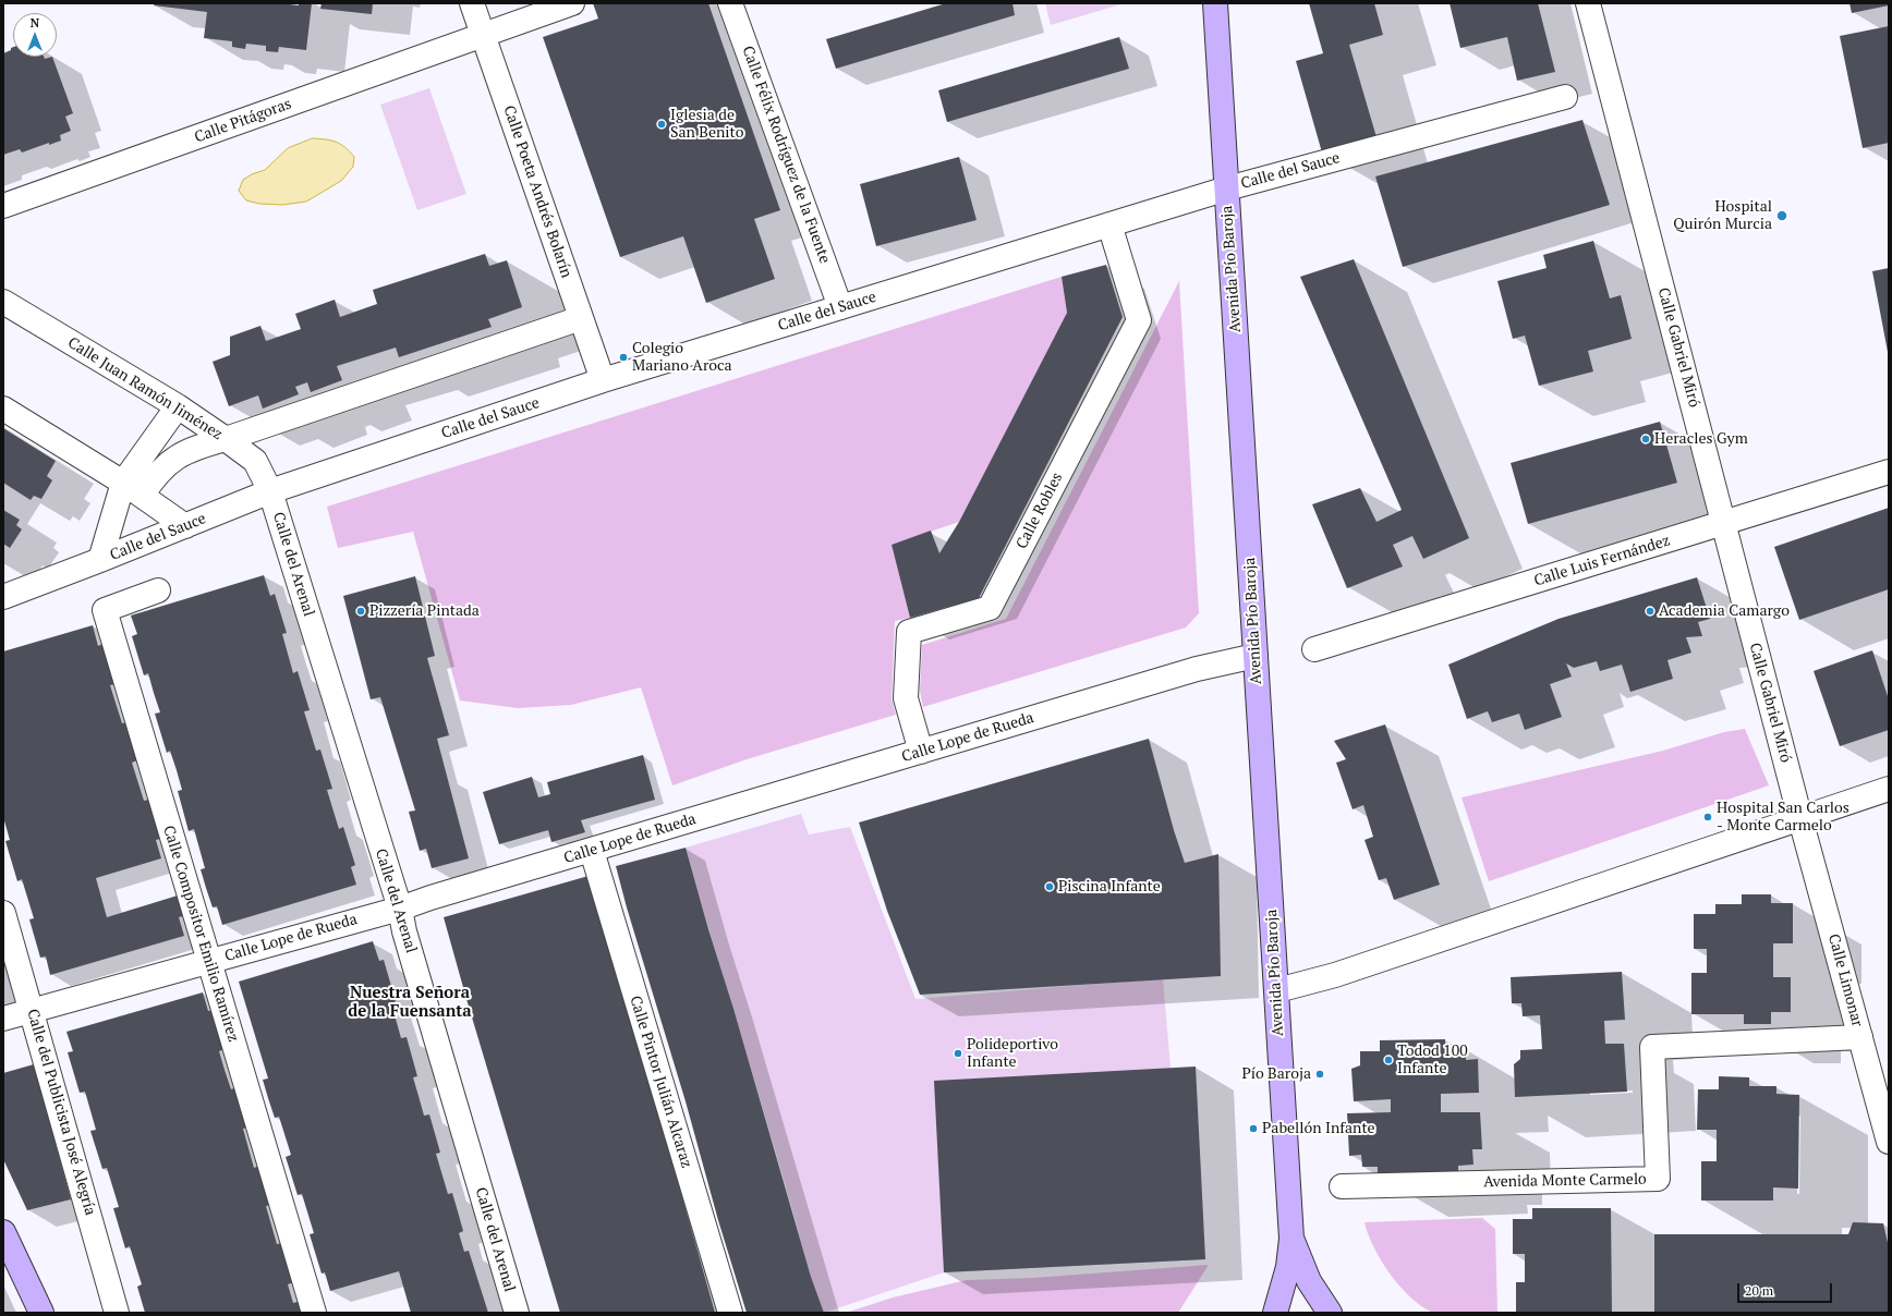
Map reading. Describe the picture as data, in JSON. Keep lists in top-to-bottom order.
{
  "streets": {
    "main road": ["Avenida Pío Baroja"],
    "street": [
      "Calle Pitágoras",
      "Calle Félix Rodríguez de la Fuente",
      "Calle del Sauce",
      "Calle Poeta Andrés Bolarín",
      "Calle Gabriel Miró",
      "Calle Juan Ramón Jiménez",
      "Calle Robles",
      "Calle Luis Fernández",
      "Calle del Arenal",
      "Calle Lope de Rueda",
      "Calle Compositor Emilio Ramírez",
      "Calle Limonar",
      "Calle Pintor Julián Alcaraz",
      "Calle del Publicista José Alegría",
      "Avenida Monte Carmelo"
    ]
  },
  "crossings": [
    ["Calle Pitágoras", "Calle Poeta Andrés Bolarín"],
    ["Calle Félix Rodríguez de la Fuente", "Calle del Sauce"],
    ["Calle del Sauce", "Calle Poeta Andrés Bolarín"],
    ["Calle del Sauce", "Avenida Pío Baroja"],
    ["Calle del Sauce", "Calle Juan Ramón Jiménez"],
    ["Calle del Sauce", "Calle Robles"],
    ["Calle del Sauce", "Calle del Arenal"],
    ["Avenida Pío Baroja", "Calle Lope de Rueda"],
    ["Calle Gabriel Miró", "Calle Luis Fernández"],
    ["Calle Gabriel Miró", "Calle Limonar"],
    ["Calle Juan Ramón Jiménez", "Calle del Arenal"],
    ["Calle Robles", "Calle Lope de Rueda"],
    ["Calle del Arenal", "Calle Lope de Rueda"],
    ["Calle Lope de Rueda", "Calle Compositor Emilio Ramírez"],
    ["Calle Lope de Rueda", "Calle Pintor Julián Alcaraz"],
    ["Calle Lope de Rueda", "Calle del Publicista José Alegría"],
    ["Calle Limonar", "Avenida Monte Carmelo"]
  ],
  "districts": ["Nuestra Señora de la Fuensanta"],
  "places": [
    "Iglesia de San Benito",
    "Hospital Quirón Murcia",
    "Colegio Mariano Aroca",
    "Heracles Gym",
    "Pizzería Pintada",
    "Academia Camargo",
    "Hospital San Carlos - Monte Carmelo",
    "Piscina Infante",
    "Polideportivo Infante",
    "Todod 100 Infante",
    "Pío Baroja",
    "Pabellón Infante"
  ],
  "scale_bar": "20 m",
  "north": "top"
}
